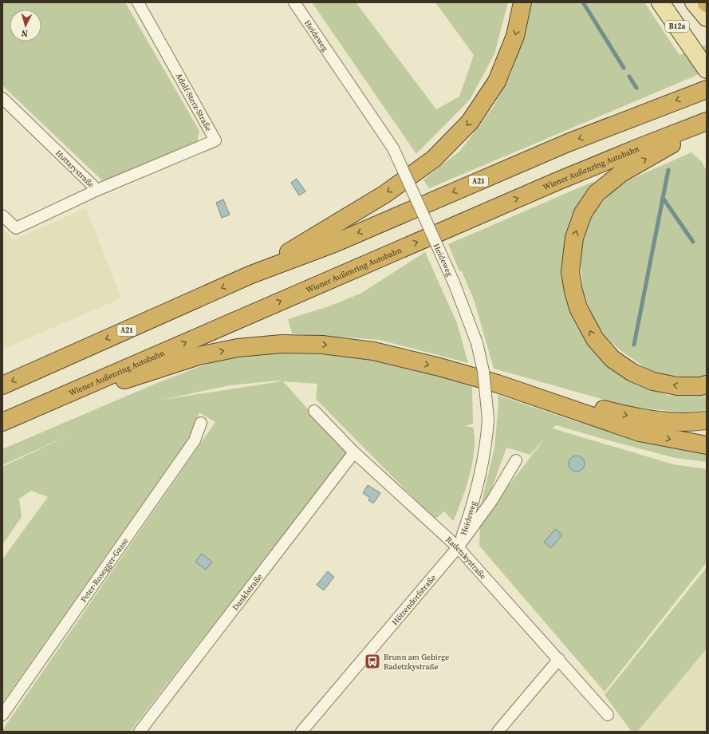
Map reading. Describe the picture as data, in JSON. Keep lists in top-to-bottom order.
{
  "streets": {
    "highway": ["Wiener Außenring Autobahn", "A21"],
    "main road": ["B12a"],
    "street": [
      "Heideweg",
      "Adolf-Sterz-Straße",
      "Huttarystraße",
      "Radetzkystraße",
      "Peter-Rosegger-Gasse",
      "Danklstraße",
      "Hötzendorfstraße"
    ]
  },
  "crossings": [
    ["Heideweg", "Radetzkystraße"],
    ["Heideweg", "Hötzendorfstraße"],
    ["Adolf-Sterz-Straße", "Huttarystraße"],
    ["Radetzkystraße", "Danklstraße"],
    ["Radetzkystraße", "Hötzendorfstraße"]
  ],
  "places": {
    "bus stop": ["Brunn am Gebirge Radetzkystraße"]
  },
  "north": "bottom"
}
